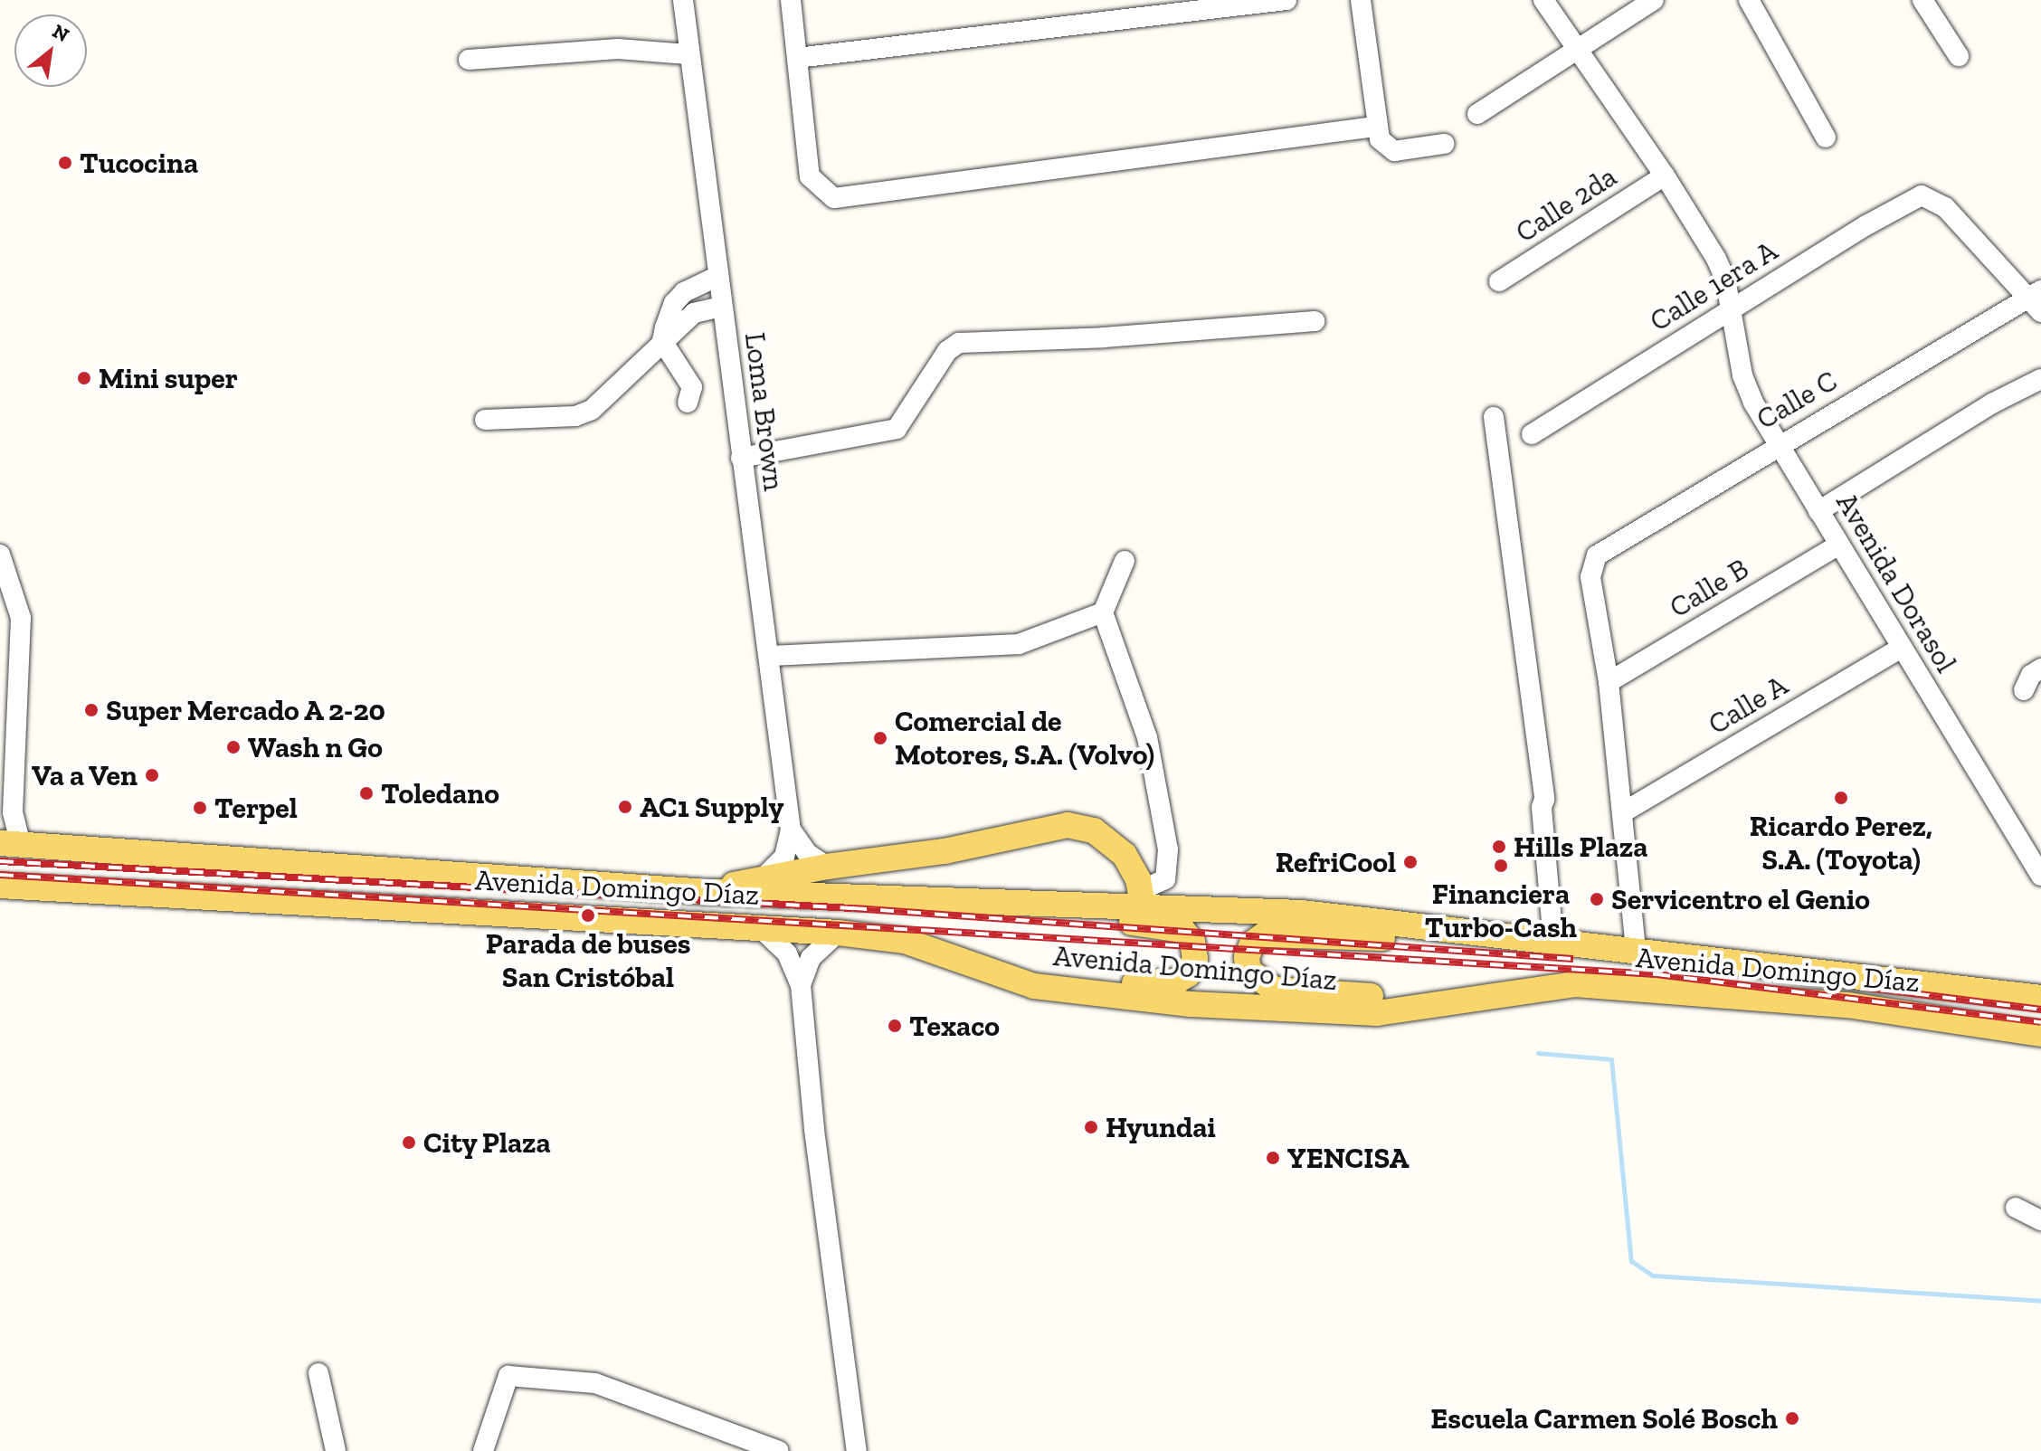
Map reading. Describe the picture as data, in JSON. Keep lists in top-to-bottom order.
{
  "streets": {
    "main road": ["Avenida Domingo Díaz"],
    "street": [
      "Calle 2da",
      "Calle 1era A",
      "Calle C",
      "Loma Brown",
      "Avenida Dorasol",
      "Calle B",
      "Calle A"
    ]
  },
  "crossings": [
    ["Calle 2da", "Avenida Dorasol"],
    ["Calle 1era A", "Calle C"],
    ["Calle 1era A", "Avenida Dorasol"],
    ["Calle C", "Avenida Dorasol"],
    ["Calle C", "Calle B"],
    ["Avenida Dorasol", "Calle B"],
    ["Avenida Dorasol", "Calle A"]
  ],
  "places": [
    "Tucocina",
    "Mini super",
    "Super Mercado A 2-20",
    "Comercial de Motores, S.A. (Volvo)",
    "Wash n Go",
    "Va a Ven",
    "Toledano",
    "Ricardo Perez, S.A. (Toyota)",
    "AC1 Supply",
    "Terpel",
    "Hills Plaza",
    "RefriCool",
    "Financiera Turbo-Cash",
    "Servicentro el Genio",
    "Parada de buses San Cristóbal",
    "Texaco",
    "Hyundai",
    "City Plaza",
    "YENCISA",
    "Escuela Carmen Solé Bosch"
  ],
  "north": "top right"
}
